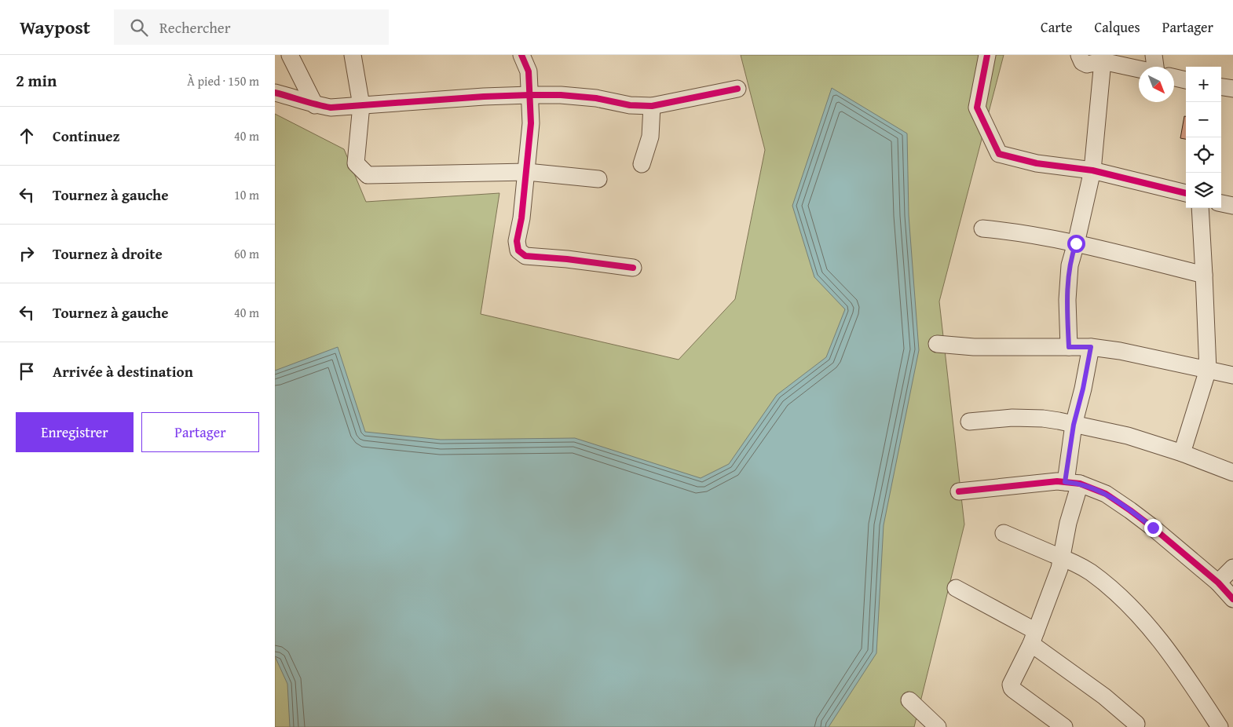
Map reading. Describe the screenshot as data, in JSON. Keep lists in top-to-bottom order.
{
  "north": "bottom right",
  "page": {
    "header": "Waypost",
    "search": "Rechercher",
    "nav": ["Carte", "Calques", "Partager"],
    "heading": ["2 min", "À pied · 150 m"],
    "map_buttons": ["+", "−"],
    "list": [
      ["Continuez", "40 m"],
      ["Tournez à gauche", "10 m"],
      ["Tournez à droite", "60 m"],
      ["Tournez à gauche", "40 m"],
      "Arrivée à destination"
    ],
    "buttons": ["Enregistrer", "Partager"]
  }
}
